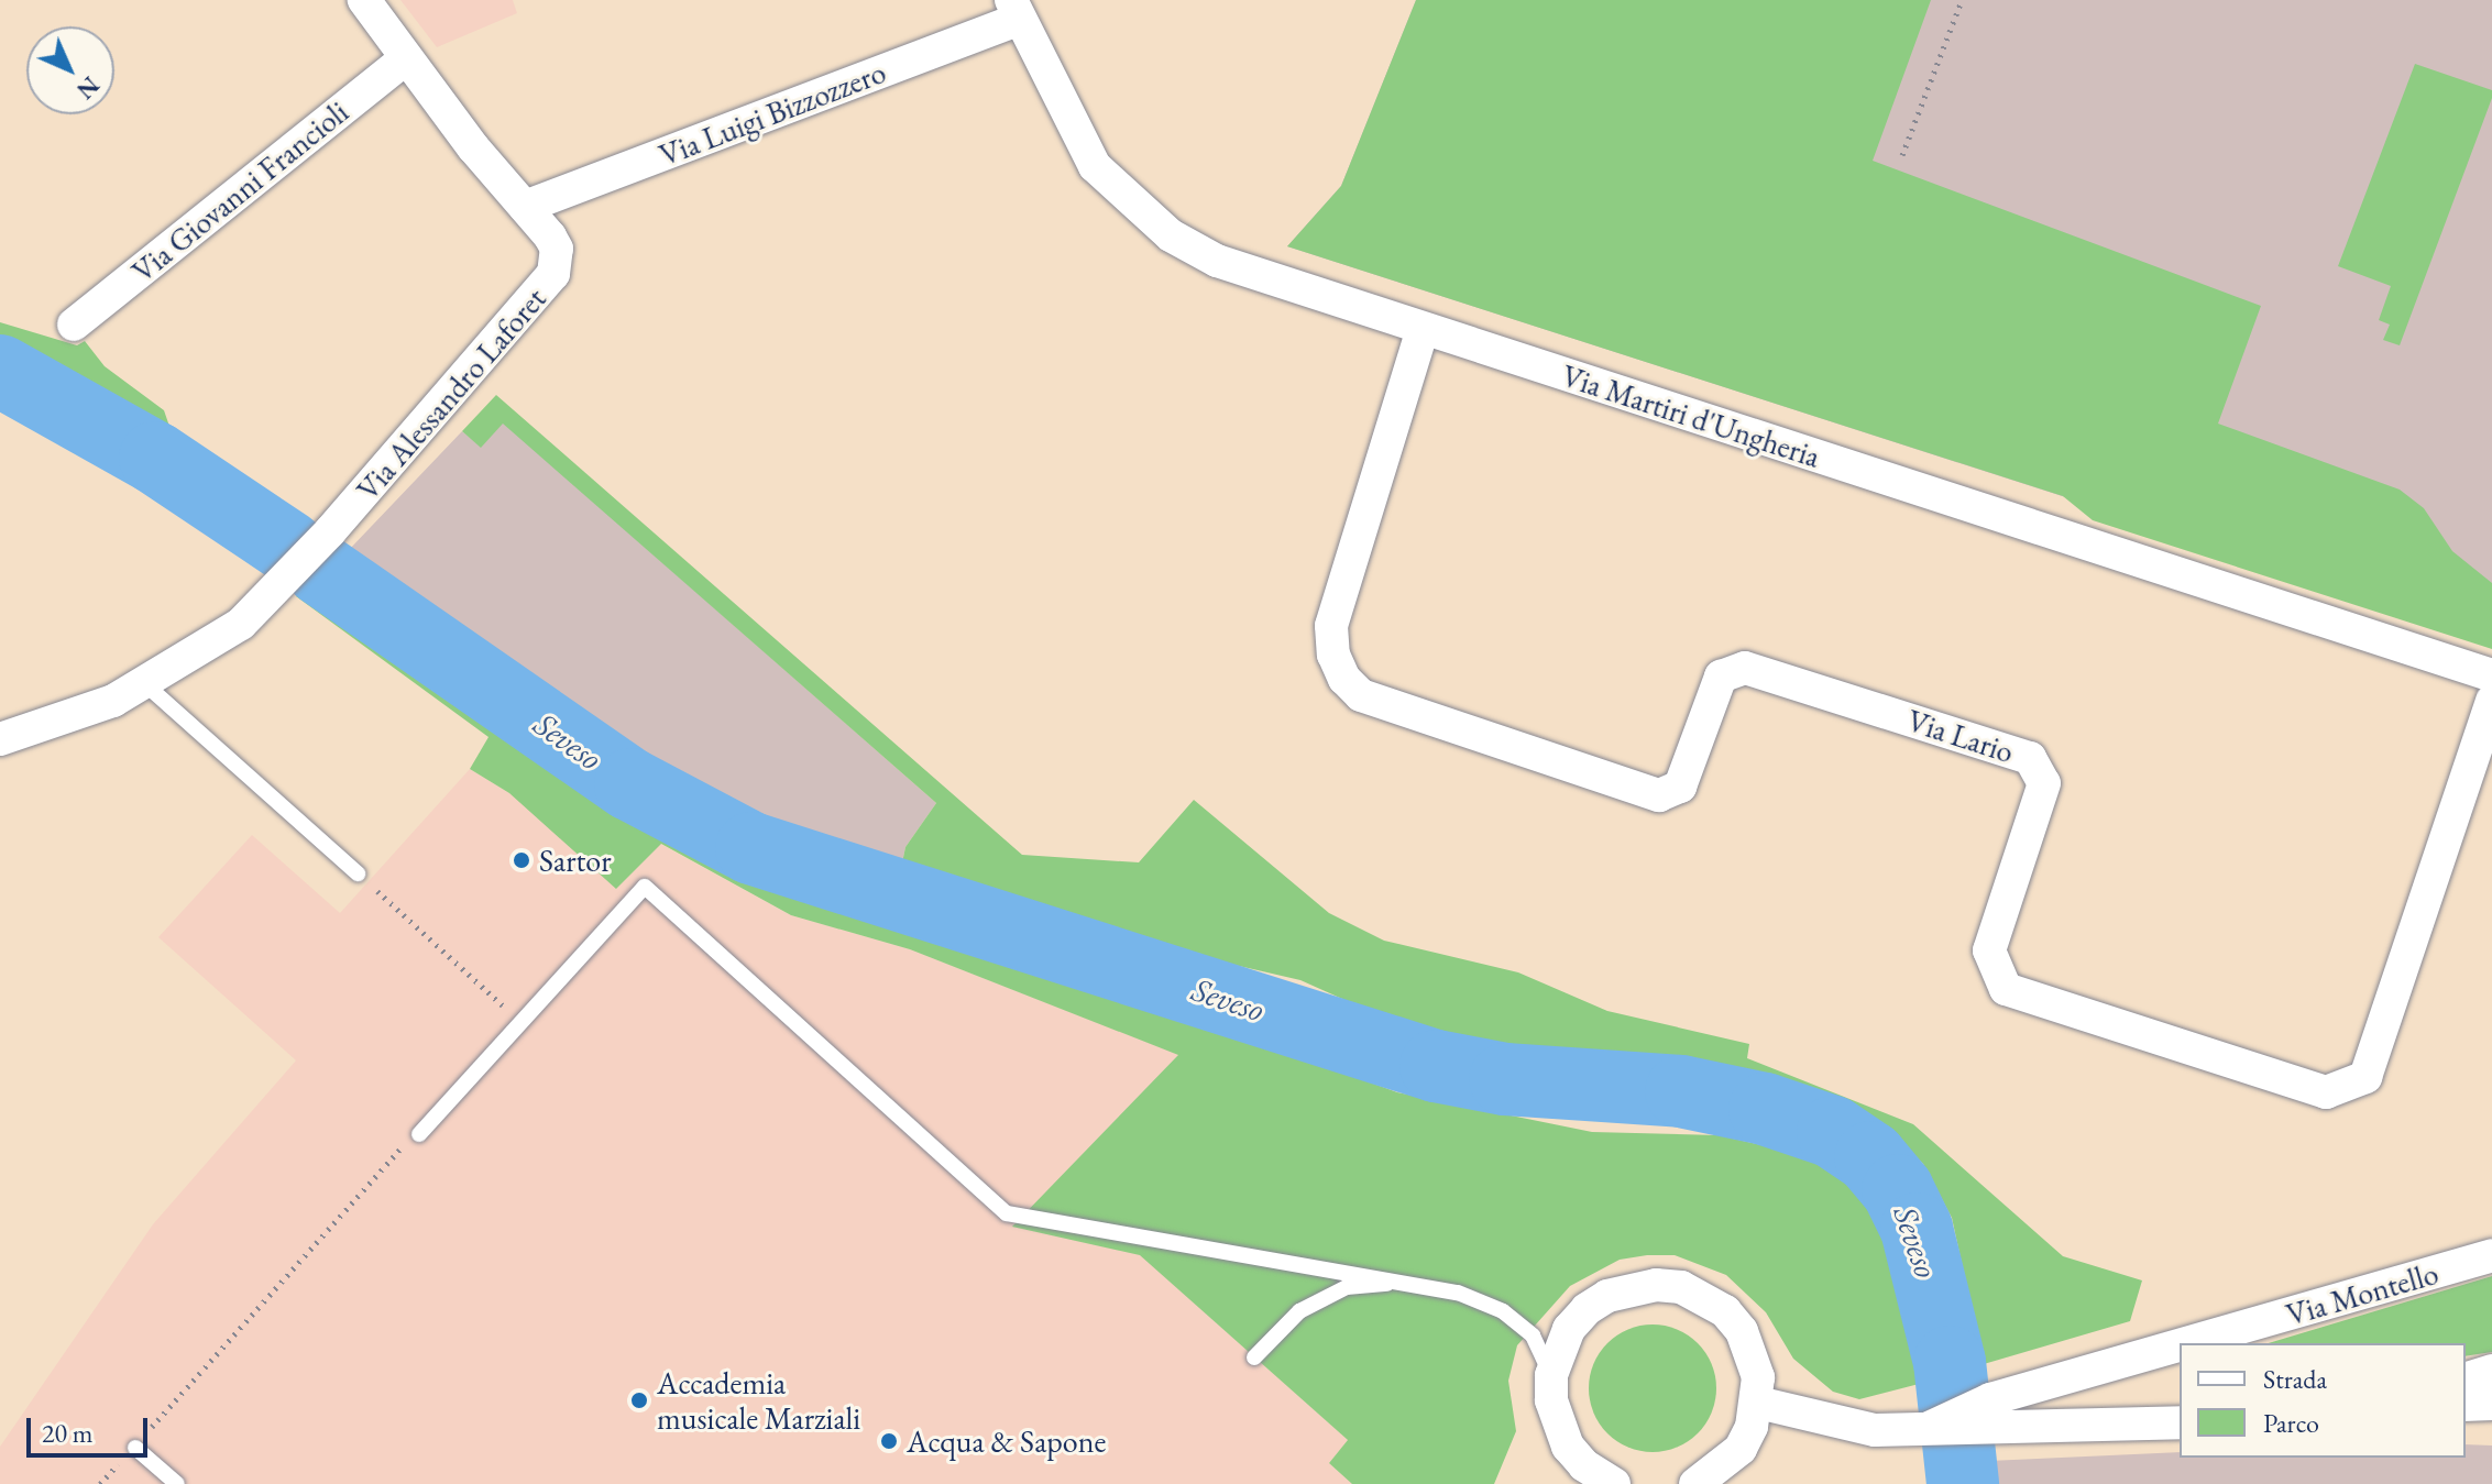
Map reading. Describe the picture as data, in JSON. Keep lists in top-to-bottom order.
{
  "streets": {
    "street": [
      "Via Luigi Bizzozzero",
      "Via Giovanni Francioli",
      "Via Alessandro Laforet",
      "Via Martiri d'Ungheria",
      "Via Lario",
      "Via Montello"
    ]
  },
  "crossings": [
    ["Via Luigi Bizzozzero", "Via Alessandro Laforet"],
    ["Via Luigi Bizzozzero", "Via Martiri d'Ungheria"],
    ["Via Giovanni Francioli", "Via Alessandro Laforet"],
    ["Via Martiri d'Ungheria", "Via Lario"]
  ],
  "water": ["Seveso"],
  "places": ["Sartor", "Accademia musicale Marziali", "Acqua & Sapone"],
  "legend": ["Strada", "Parco"],
  "scale_bar": "20 m",
  "north": "bottom right"
}
